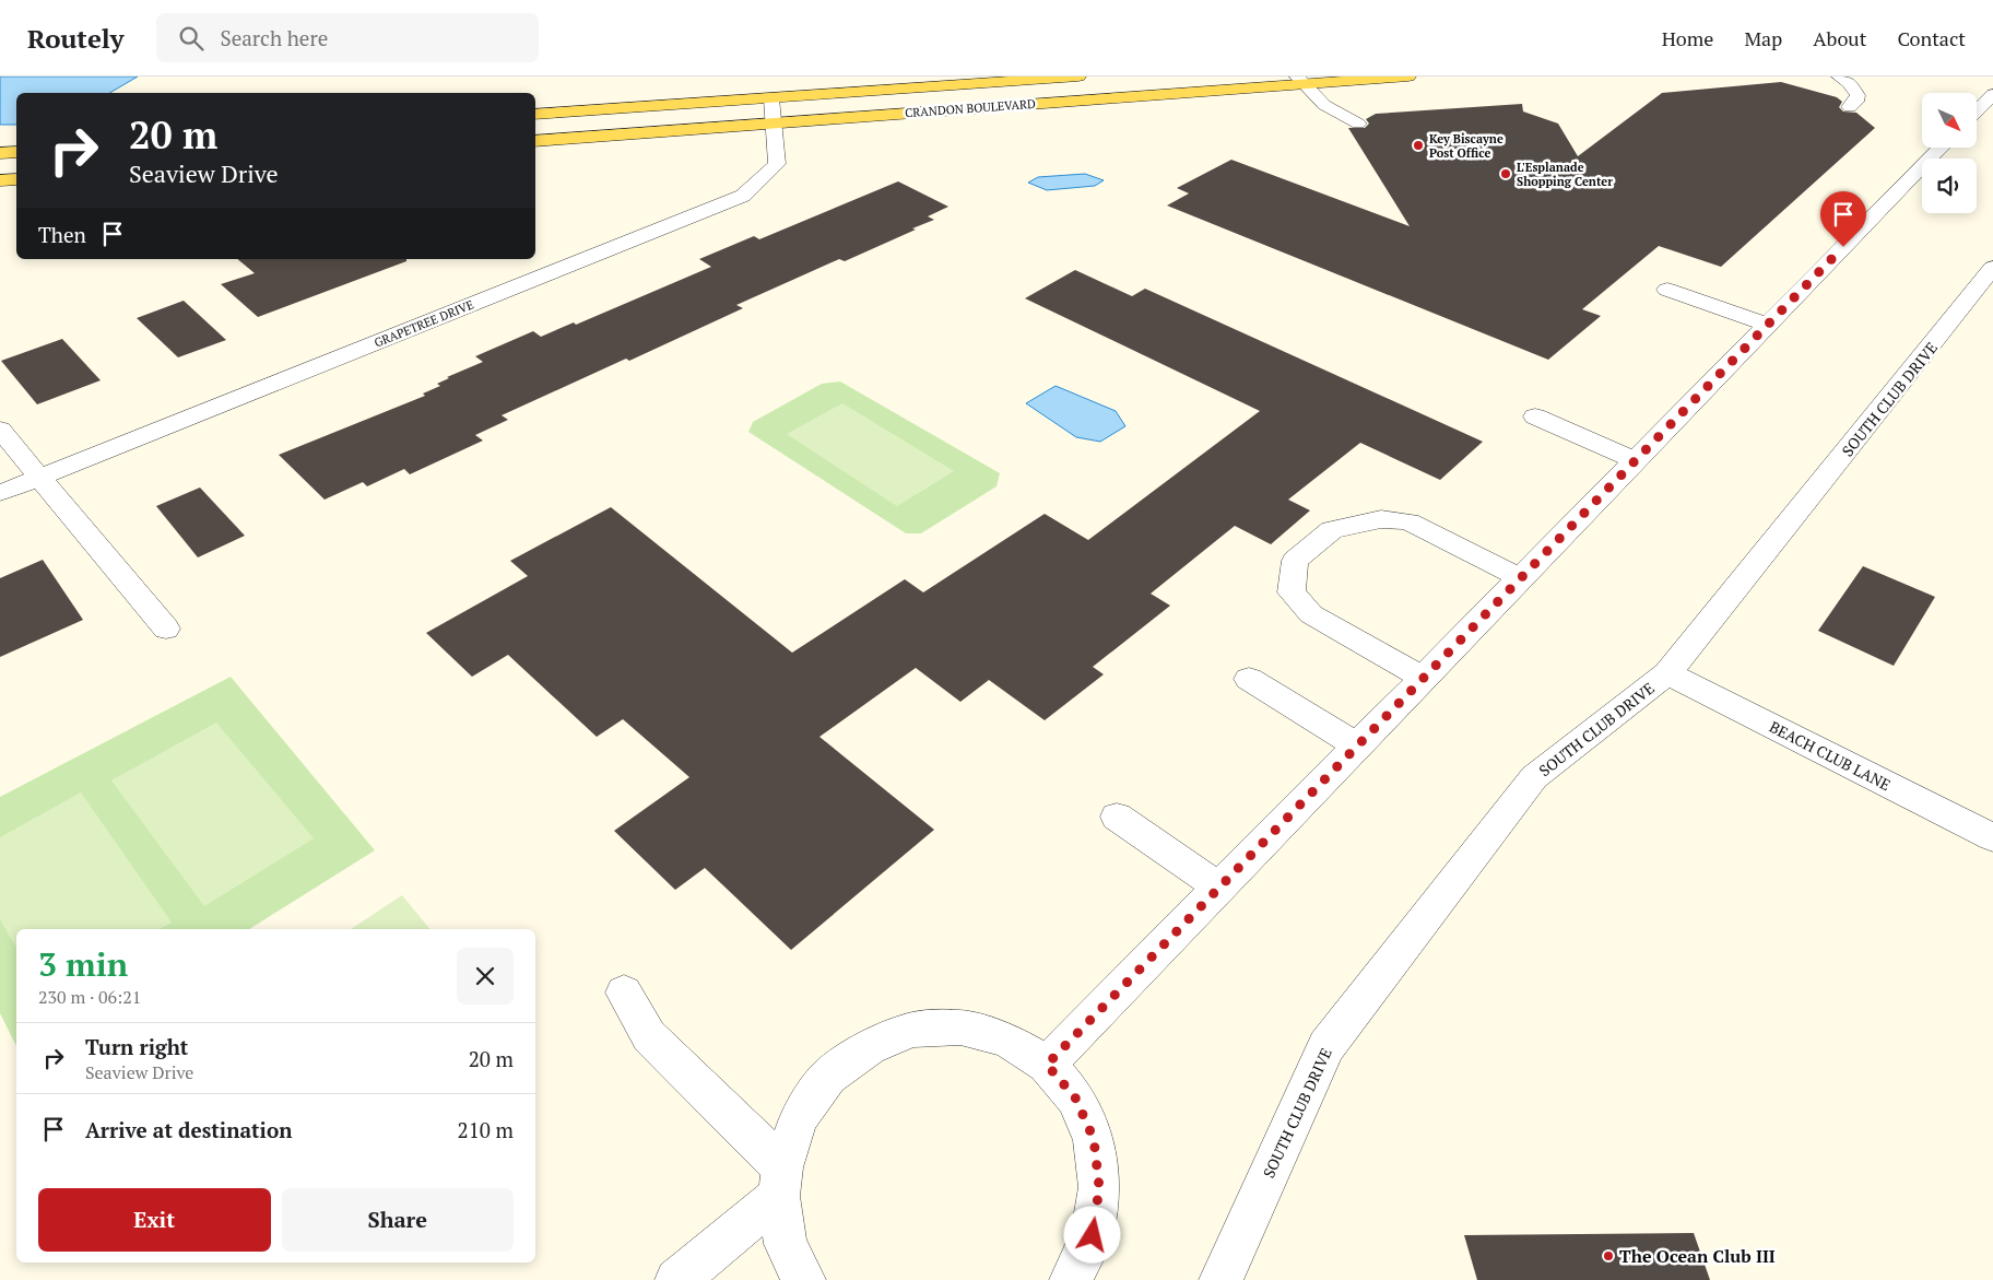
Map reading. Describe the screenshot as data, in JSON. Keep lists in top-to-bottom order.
{
  "streets": {
    "main road": ["CRANDON BOULEVARD"],
    "street": ["GRAPETREE DRIVE", "SOUTH CLUB DRIVE", "BEACH CLUB LANE"]
  },
  "crossings": [
    ["CRANDON BOULEVARD", "GRAPETREE DRIVE"],
    ["SOUTH CLUB DRIVE", "BEACH CLUB LANE"]
  ],
  "places": ["Key Biscayne Post Office", "L'Esplanade Shopping Center", "The Ocean Club III"],
  "north": "bottom right",
  "page": {
    "header": "Routely",
    "search": "Search here",
    "nav": [
      "Home",
      "Map",
      "About",
      "Contact"
    ],
    "turn": ["20 m", "Seaview Drive"],
    "then": "Then",
    "heading": ["3 min", "230 m · 06:21"],
    "list": [
      {
        "name": "Turn right",
        "note": "Seaview Drive",
        "value": "20 m"
      },
      {
        "name": "Arrive at destination",
        "value": "210 m"
      }
    ],
    "buttons": ["Exit", "Share"]
  }
}
